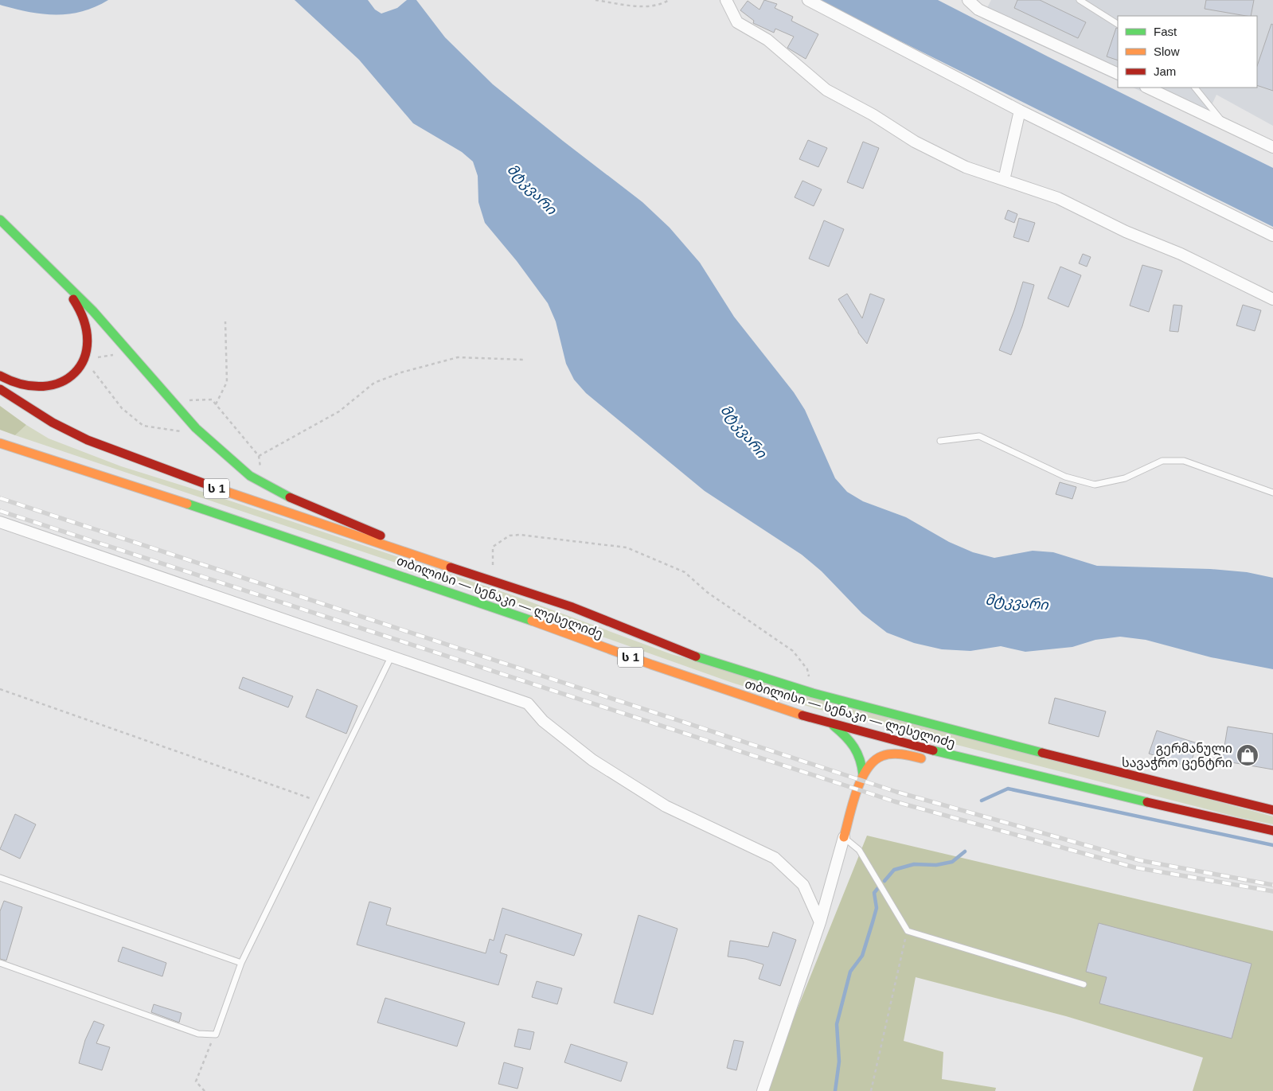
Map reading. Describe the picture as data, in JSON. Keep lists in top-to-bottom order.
{
  "streets": {
    "main road": ["ს 1", "თბილისი — სენაკი — ლესელიძე"]
  },
  "crossings": [
    ["ს 1", "თბილისი — სენაკი — ლესელიძე"]
  ],
  "water": ["მტკვარი"],
  "places": {
    "shop": ["გერმანული სავაჭრო ცენტრი"]
  },
  "legend": ["Fast", "Slow", "Jam"]
}
